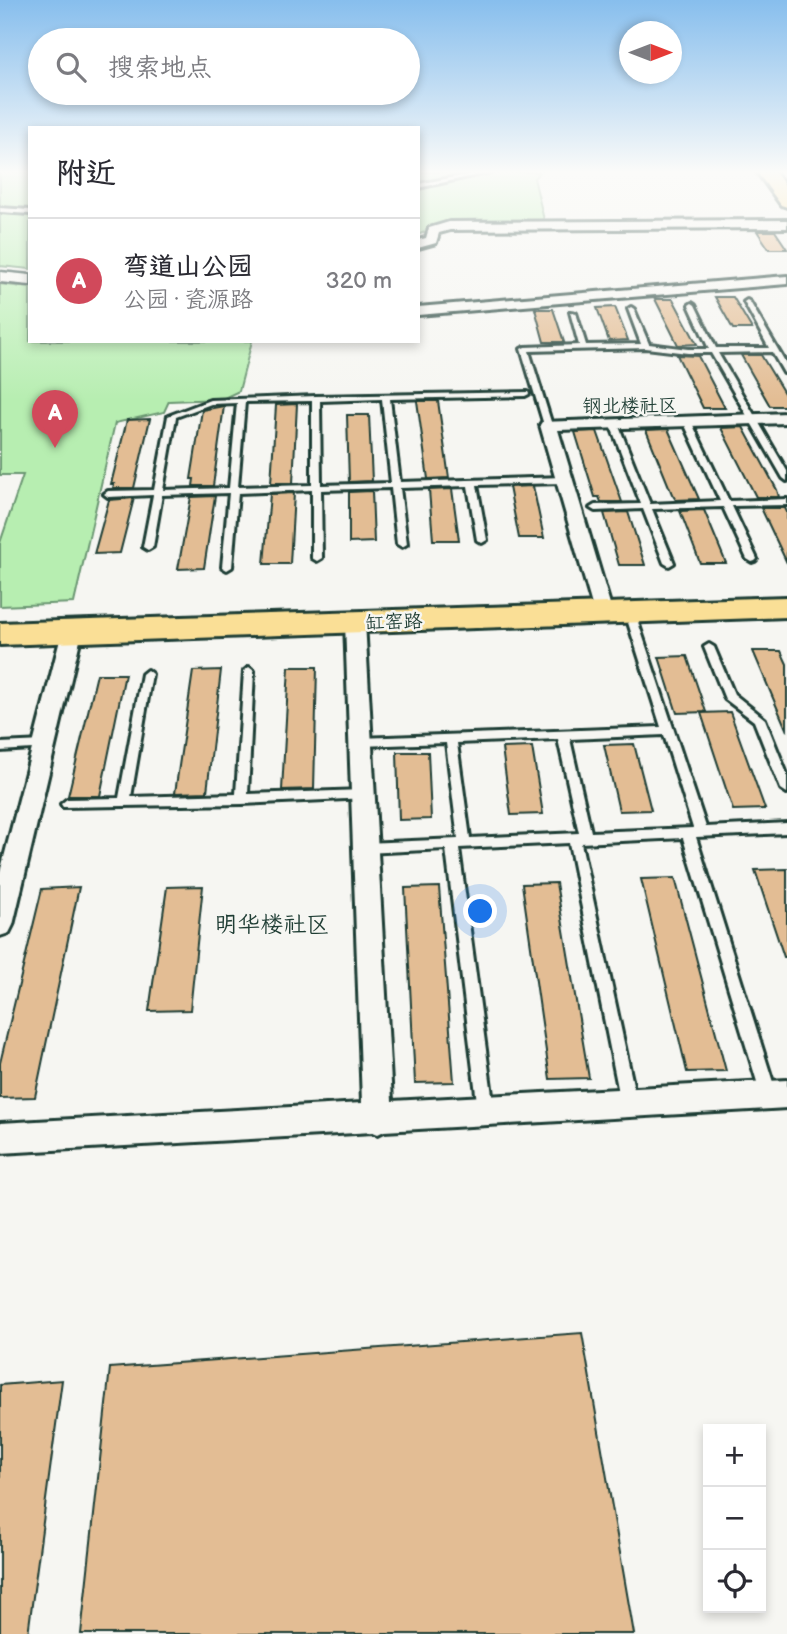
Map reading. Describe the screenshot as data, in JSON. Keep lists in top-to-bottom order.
{
  "streets": {
    "main road": ["缸窑路"]
  },
  "districts": ["钢北楼社区", "明华楼社区"],
  "north": "right",
  "page": {
    "search": "搜索地点",
    "heading": "附近",
    "list": [
      {
        "mark": "A",
        "name": "弯道山公园",
        "note": "公园 · 瓷源路",
        "value": "320 m"
      }
    ],
    "pins": "A",
    "map_buttons": ["+", "−"]
  }
}
